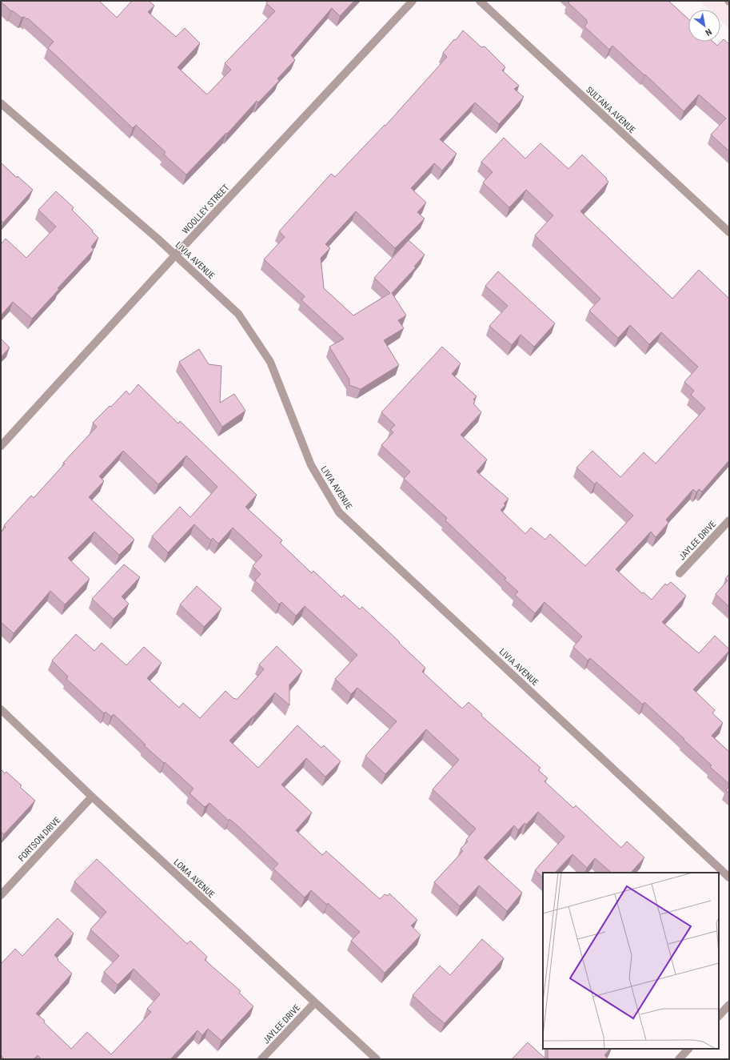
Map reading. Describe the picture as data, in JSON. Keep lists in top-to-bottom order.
{
  "streets": {
    "street": [
      "SULTANA AVENUE",
      "WOOLLEY STREET",
      "LIVIA AVENUE",
      "JAYLEE DRIVE",
      "FORTSON DRIVE",
      "LOMA AVENUE"
    ]
  },
  "crossings": [
    ["WOOLLEY STREET", "LIVIA AVENUE"],
    ["JAYLEE DRIVE", "LOMA AVENUE"],
    ["FORTSON DRIVE", "LOMA AVENUE"]
  ],
  "north": "bottom right"
}
